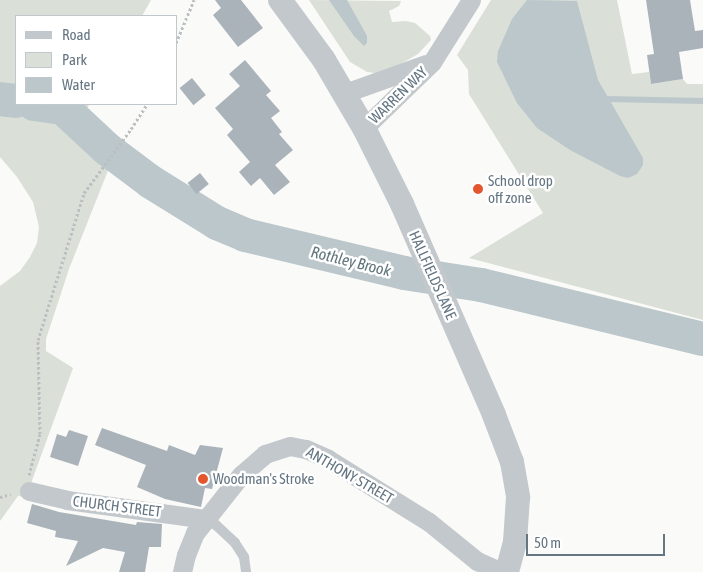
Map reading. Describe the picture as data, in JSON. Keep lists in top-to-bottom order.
{
  "streets": {
    "street": [
      "WARREN WAY",
      "HALLFIELDS LANE",
      "ANTHONY STREET",
      "CHURCH STREET"
    ]
  },
  "crossings": [
    ["WARREN WAY", "HALLFIELDS LANE"],
    ["ANTHONY STREET", "CHURCH STREET"]
  ],
  "water": ["Rothley Brook"],
  "places": ["School drop off zone", "Woodman's Stroke"],
  "legend": ["Road", "Park", "Water"],
  "scale_bar": "50 m"
}
